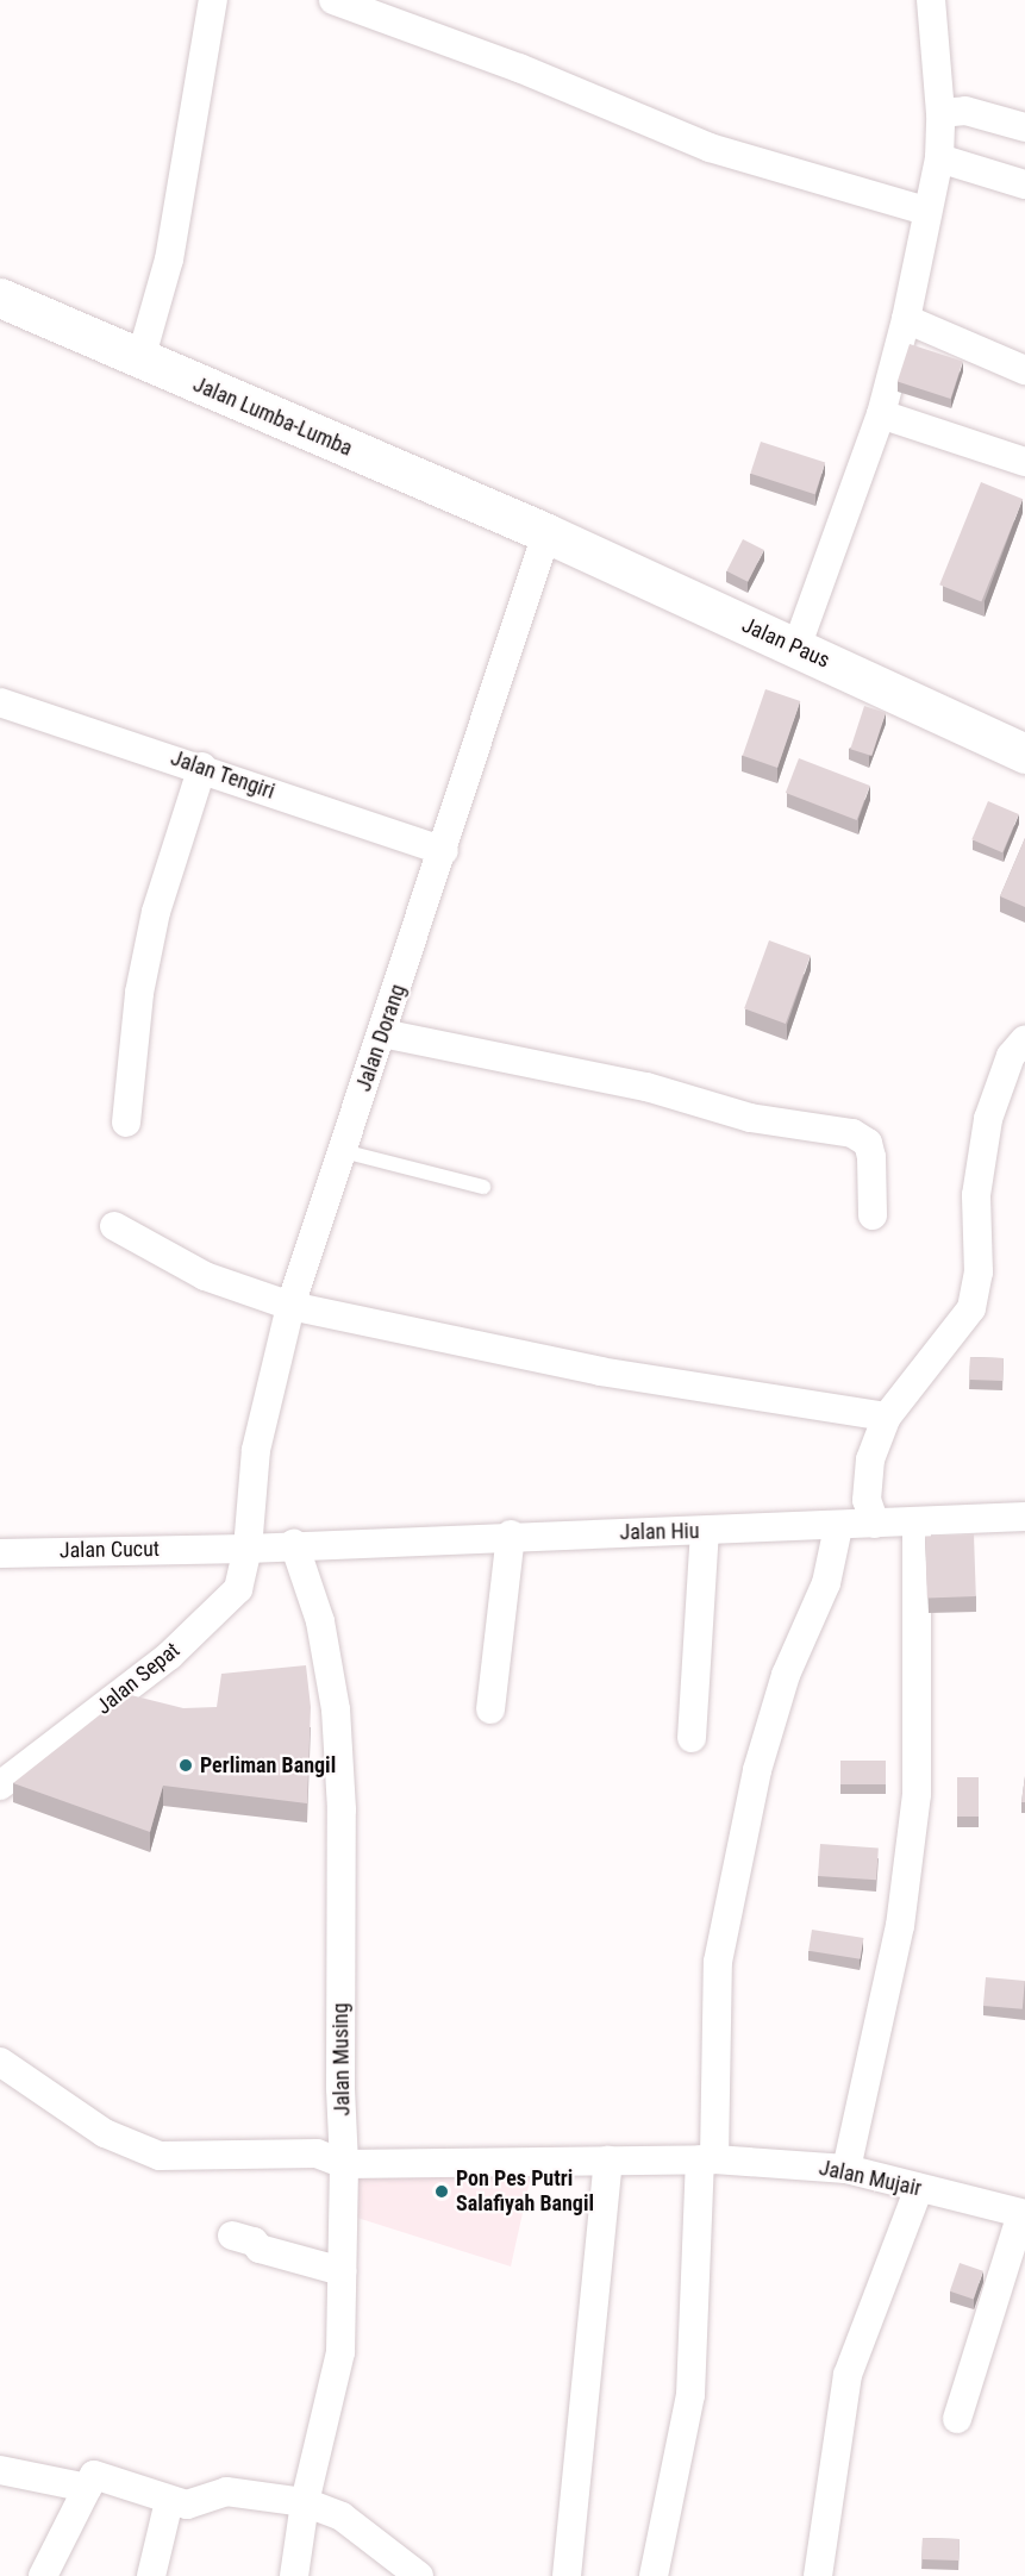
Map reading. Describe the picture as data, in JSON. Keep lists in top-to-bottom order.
{
  "streets": {
    "main road": ["Jalan Lumba-Lumba", "Jalan Paus"],
    "street": [
      "Jalan Tengiri",
      "Jalan Dorang",
      "Jalan Hiu",
      "Jalan Cucut",
      "Jalan Sepat",
      "Jalan Musing",
      "Jalan Mujair"
    ]
  },
  "crossings": [
    ["Jalan Lumba-Lumba", "Jalan Paus"],
    ["Jalan Lumba-Lumba", "Jalan Dorang"],
    ["Jalan Paus", "Jalan Dorang"],
    ["Jalan Tengiri", "Jalan Dorang"],
    ["Jalan Dorang", "Jalan Hiu"],
    ["Jalan Dorang", "Jalan Cucut"],
    ["Jalan Dorang", "Jalan Sepat"],
    ["Jalan Hiu", "Jalan Cucut"],
    ["Jalan Hiu", "Jalan Sepat"],
    ["Jalan Hiu", "Jalan Musing"],
    ["Jalan Cucut", "Jalan Sepat"],
    ["Jalan Musing", "Jalan Mujair"]
  ],
  "places": ["Perliman Bangil", "Pon Pes Putri Salafiyah Bangil"]
}
